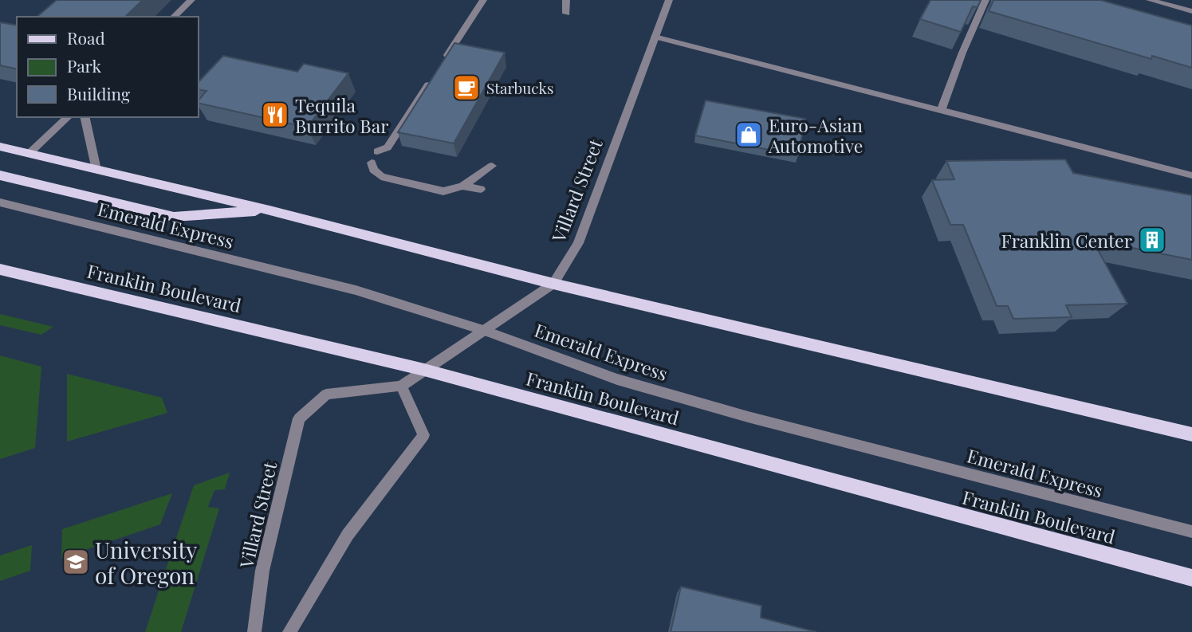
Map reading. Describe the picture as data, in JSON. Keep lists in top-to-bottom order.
{
  "streets": {
    "main road": ["Franklin Boulevard"],
    "street": ["Villard Street", "Emerald Express"]
  },
  "crossings": [
    ["Villard Street", "Emerald Express"],
    ["Villard Street", "Franklin Boulevard"]
  ],
  "places": {
    "cafe": ["Starbucks"],
    "restaurant": ["Tequila Burrito Bar"],
    "shop": ["Euro-Asian Automotive"],
    "building": ["Franklin Center"],
    "school or university": ["University of Oregon"]
  },
  "legend": ["Road", "Park", "Building"]
}
